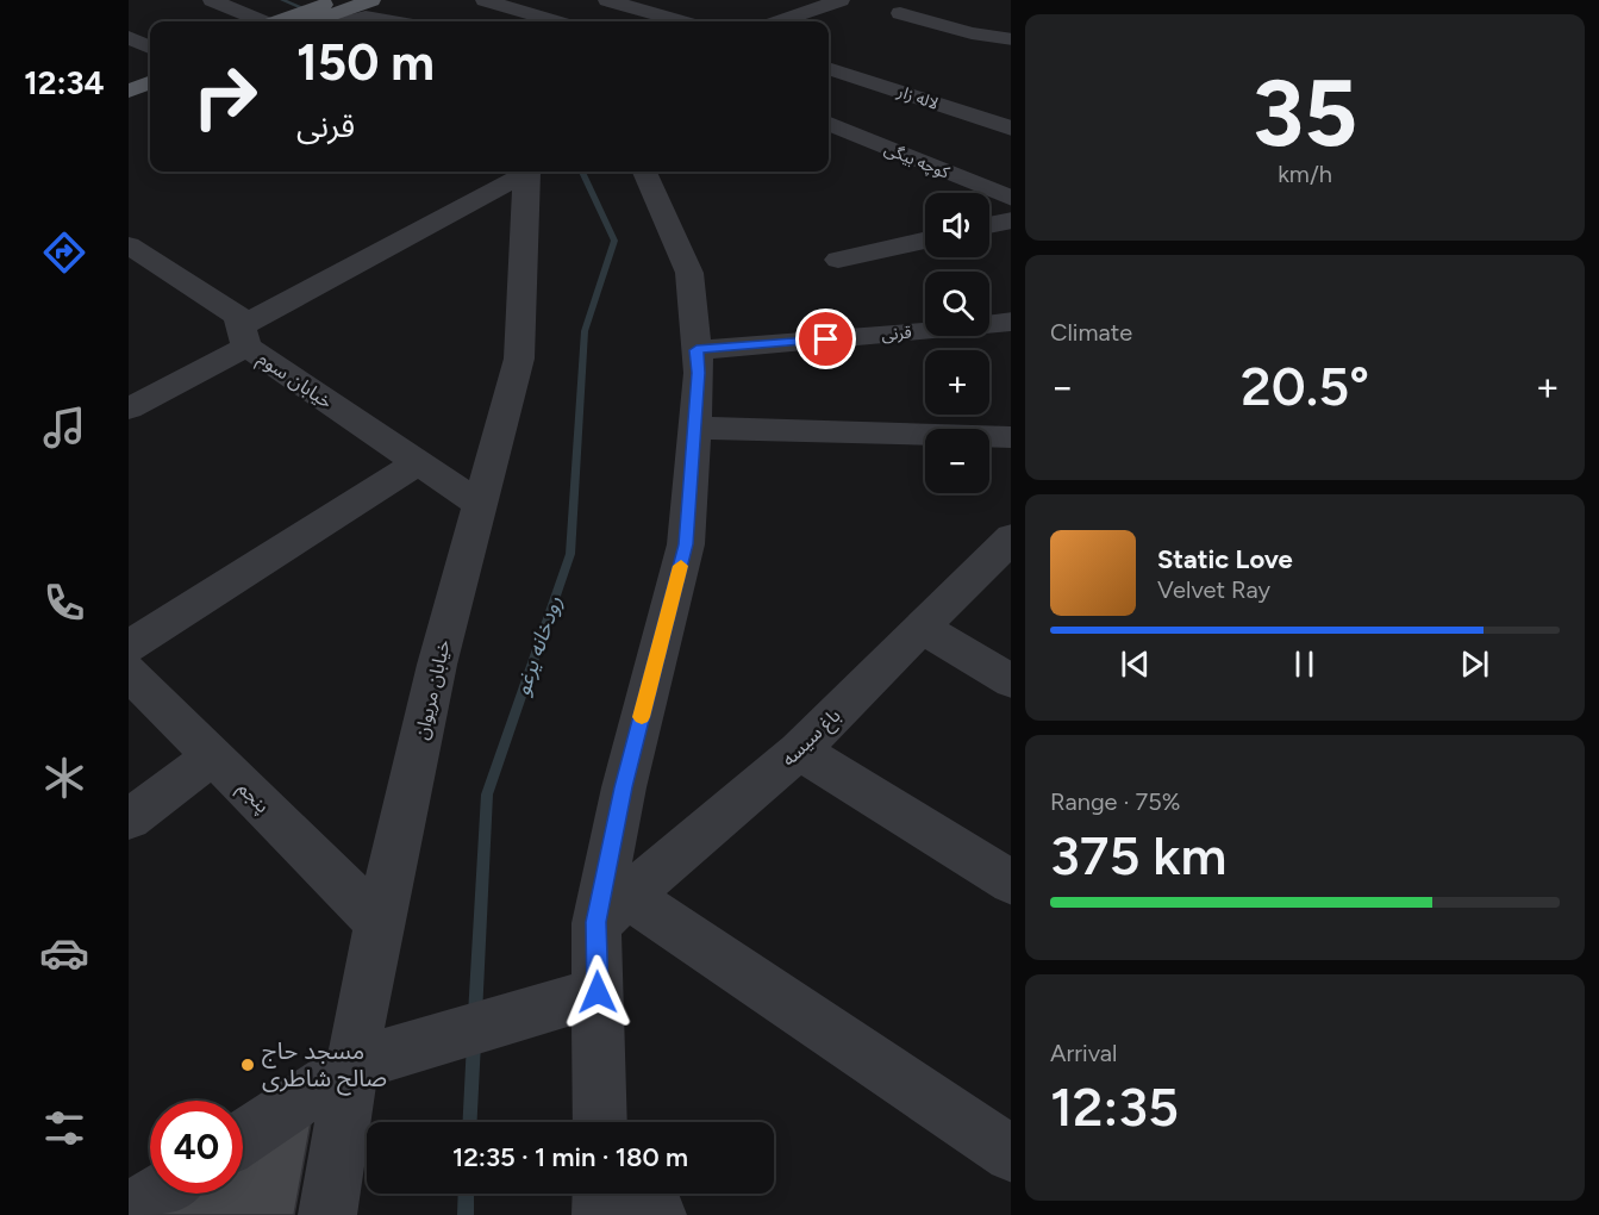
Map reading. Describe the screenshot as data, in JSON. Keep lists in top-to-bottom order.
{
  "streets": {
    "street": [
      "لاله زار",
      "کوچه بیگی",
      "قرنی",
      "خیابان سوم",
      "خیابان مریوان",
      "باغ سیسه",
      "پنجم"
    ]
  },
  "crossings": [
    ["خیابان سوم", "خیابان مریوان"],
    ["خیابان مریوان", "پنجم"]
  ],
  "water": ["رودخانه یرغو"],
  "places": ["مسجد حاج صالح شاطری"],
  "page": {
    "tabs": "12:34",
    "tile": [
      ["35", "km/h"],
      "Climate",
      ["Range · 75%", "375 km"],
      ["Arrival", "12:35"]
    ],
    "turn": ["150 m", "قرنی"],
    "map_buttons": ["+", "−"],
    "heat": ["−", "20.5°", "+"],
    "song": ["Static Love", "Velvet Ray"],
    "limit": "40",
    "trip": "12:35 · 1 min · 180 m"
  }
}
